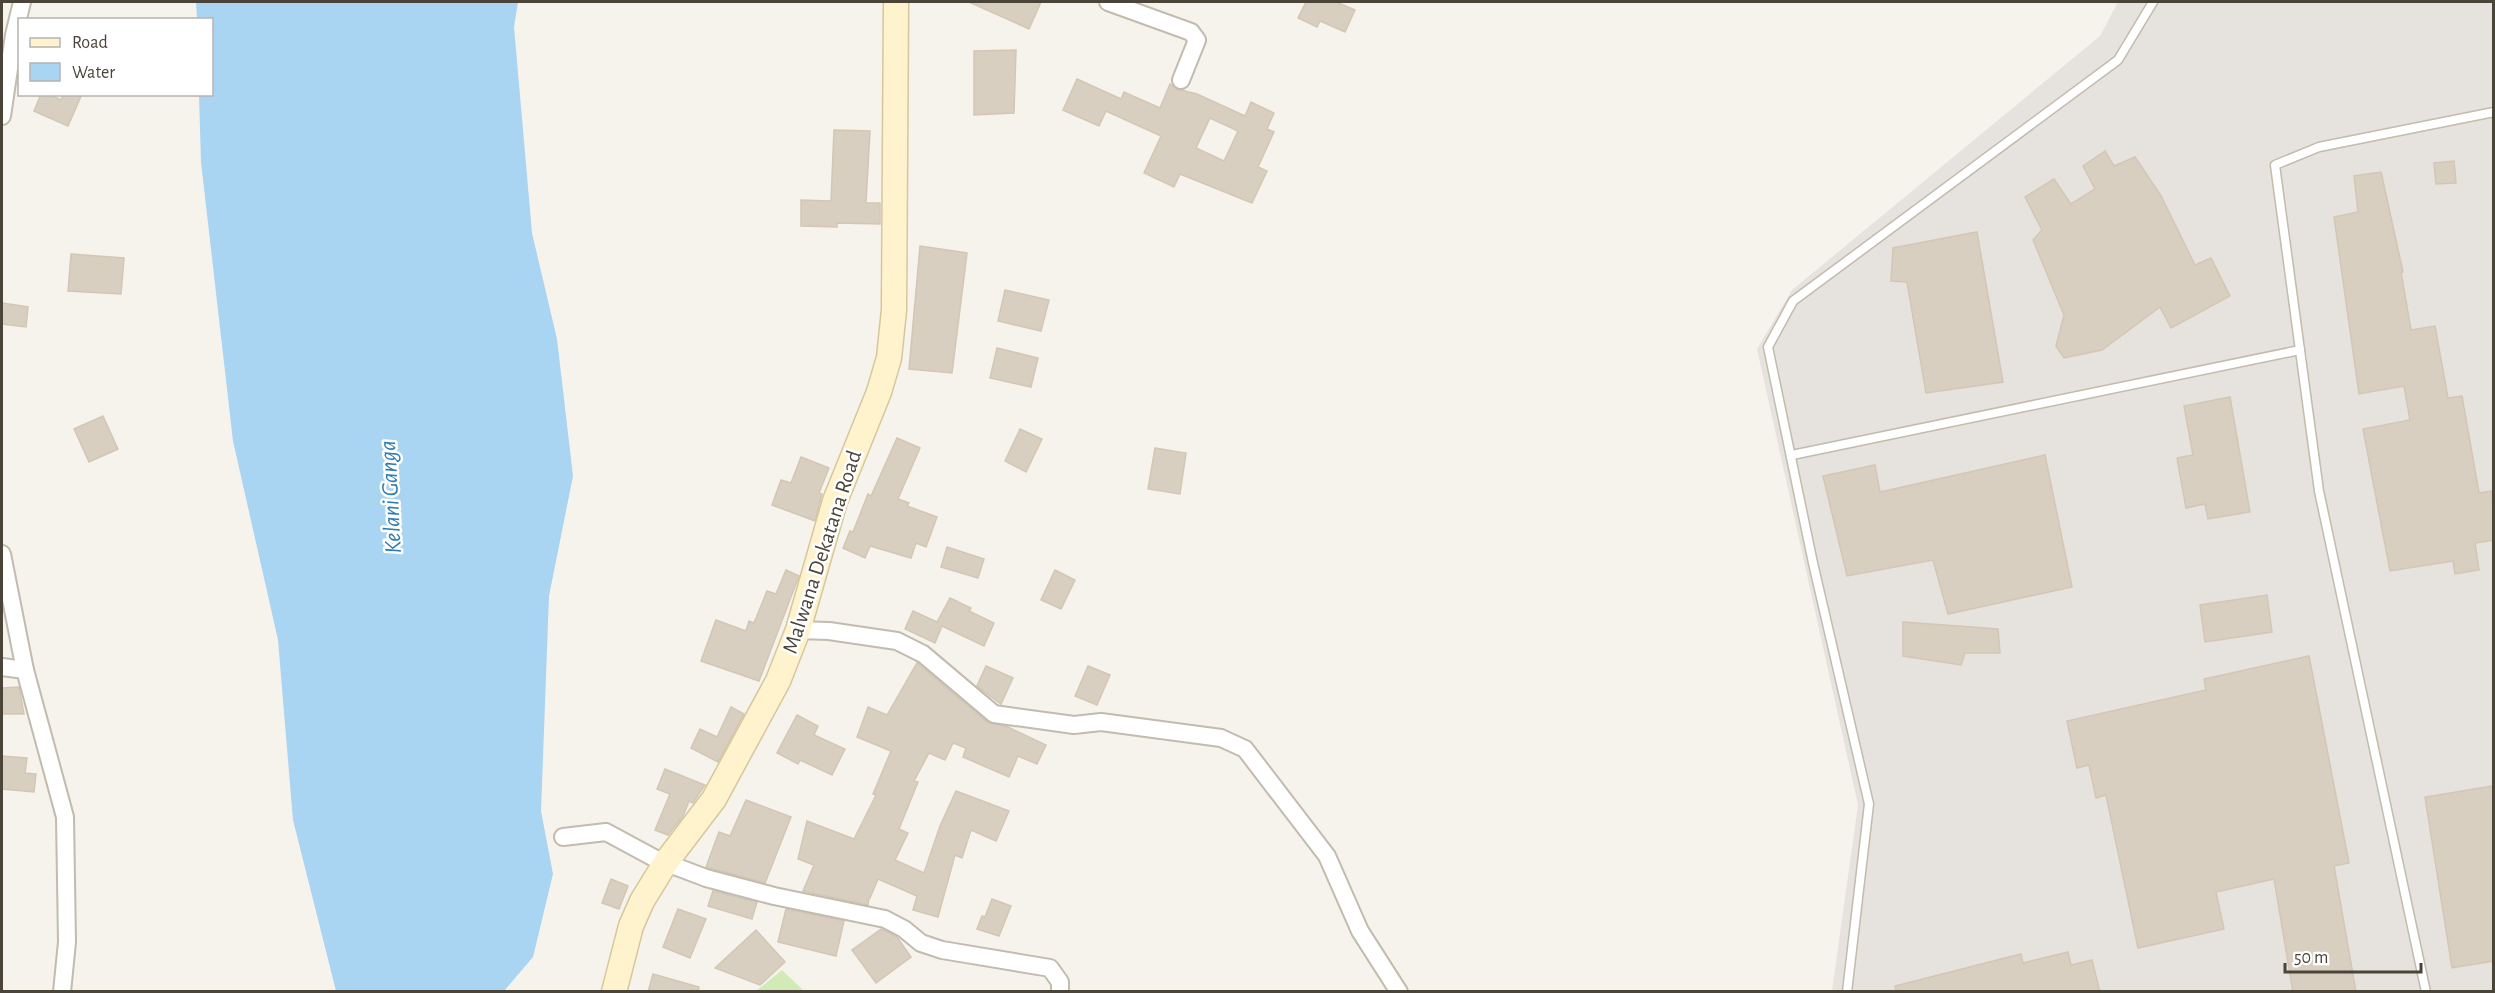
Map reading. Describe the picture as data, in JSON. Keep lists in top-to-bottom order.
{
  "streets": {
    "main road": ["Malwana Dekatana Road"]
  },
  "water": ["Kelani Ganga"],
  "legend": ["Road", "Water"],
  "scale_bar": "50 m"
}
